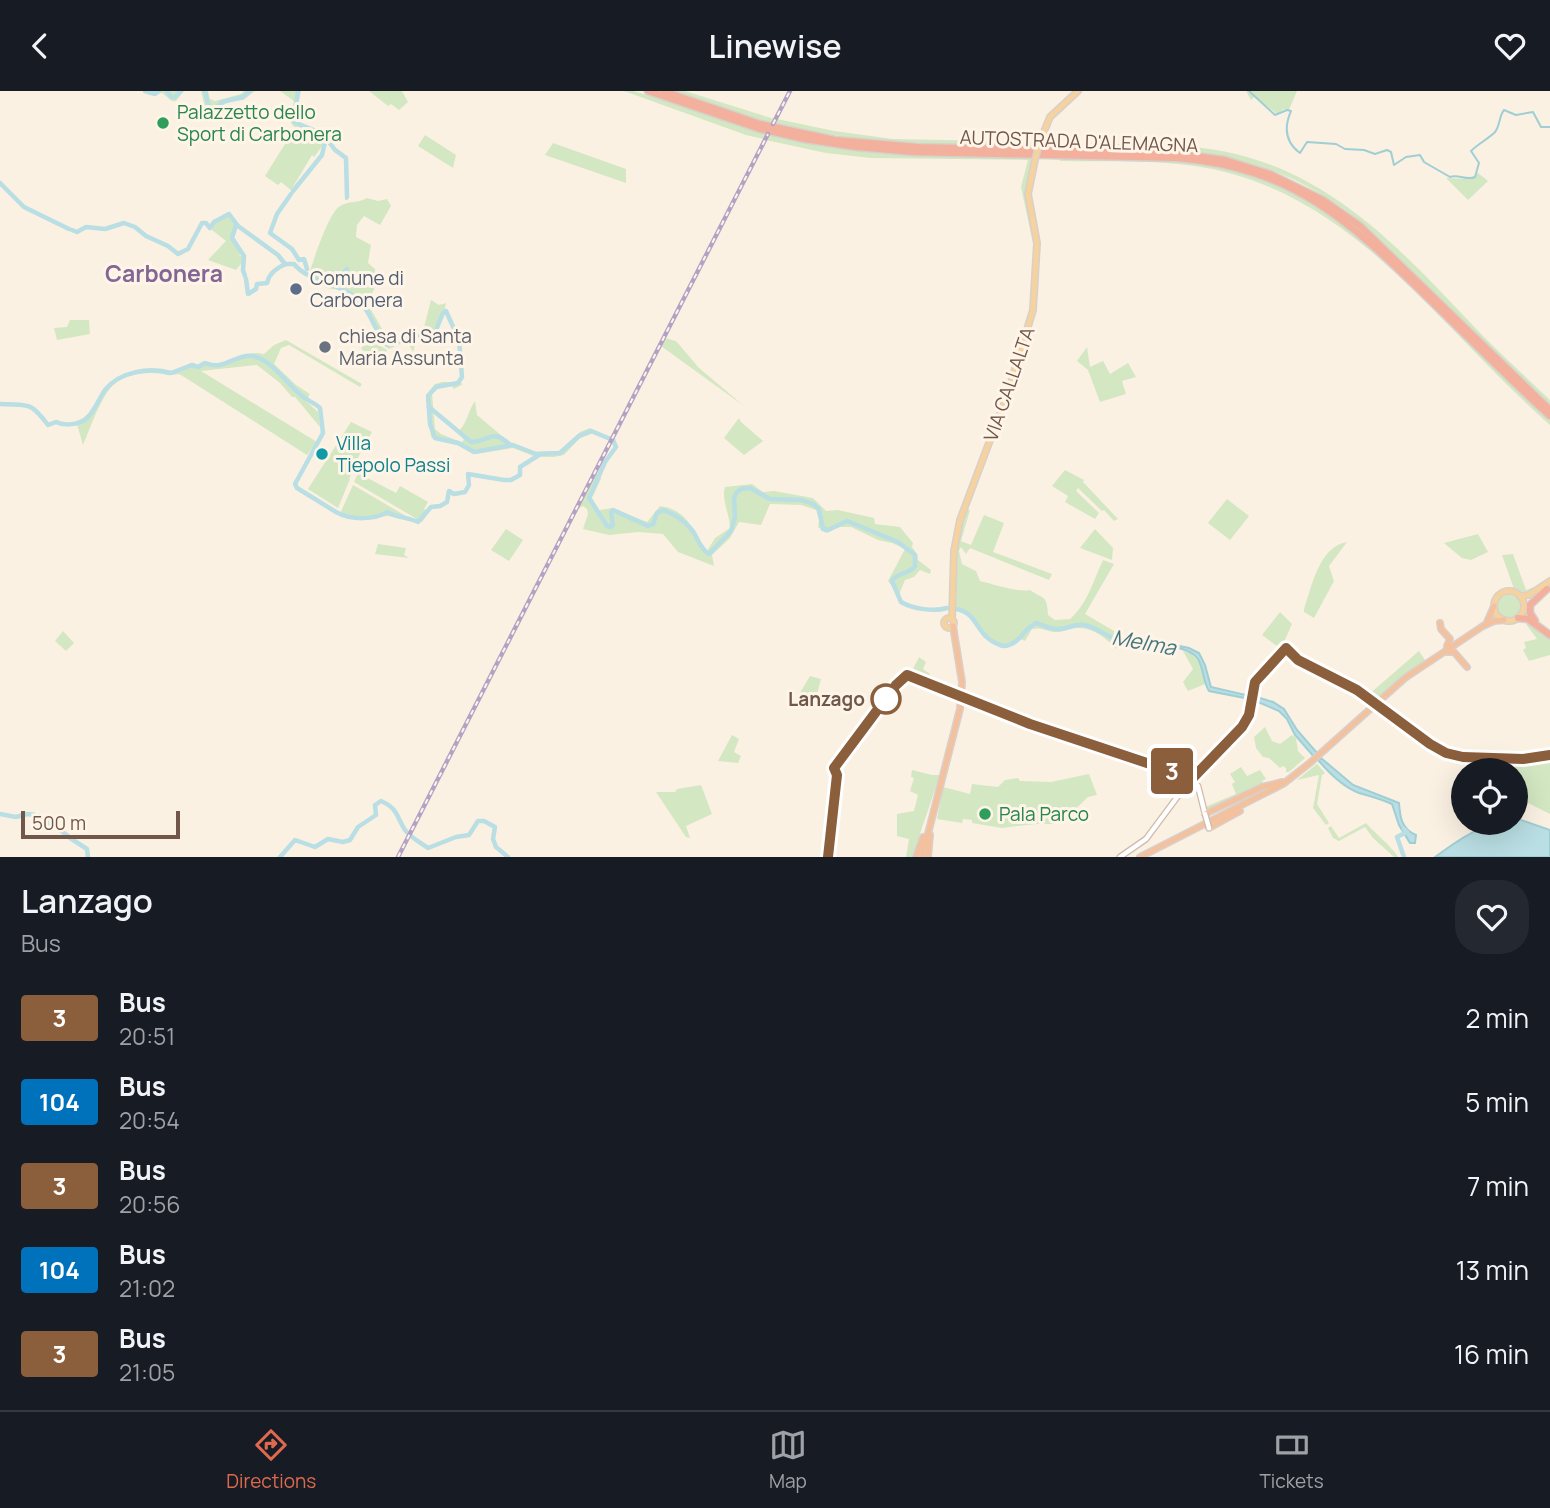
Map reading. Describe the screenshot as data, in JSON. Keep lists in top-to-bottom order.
{
  "streets": {
    "highway": ["AUTOSTRADA D'ALEMAGNA"],
    "main road": ["VIA CALLALTA"]
  },
  "districts": ["Carbonera"],
  "water": ["Melma"],
  "places": [
    "Palazzetto dello Sport di Carbonera",
    "Comune di Carbonera",
    "chiesa di Santa Maria Assunta",
    "Villa Tiepolo Passi",
    "Lanzago",
    "Pala Parco"
  ],
  "lines": ["bus line 3"],
  "scale_bar": "500 m",
  "page": {
    "header": "Linewise",
    "on_map": "3",
    "scale": "500 m",
    "heading": ["Lanzago", "Bus"],
    "list": [
      {
        "mark": "3",
        "name": "Bus",
        "note": "20:51",
        "value": "2 min"
      },
      {
        "mark": "104",
        "name": "Bus",
        "note": "20:54",
        "value": "5 min"
      },
      {
        "mark": "3",
        "name": "Bus",
        "note": "20:56",
        "value": "7 min"
      },
      {
        "mark": "104",
        "name": "Bus",
        "note": "21:02",
        "value": "13 min"
      },
      {
        "mark": "3",
        "name": "Bus",
        "note": "21:05",
        "value": "16 min"
      }
    ],
    "tabs": ["Directions", "Map", "Tickets"]
  }
}
